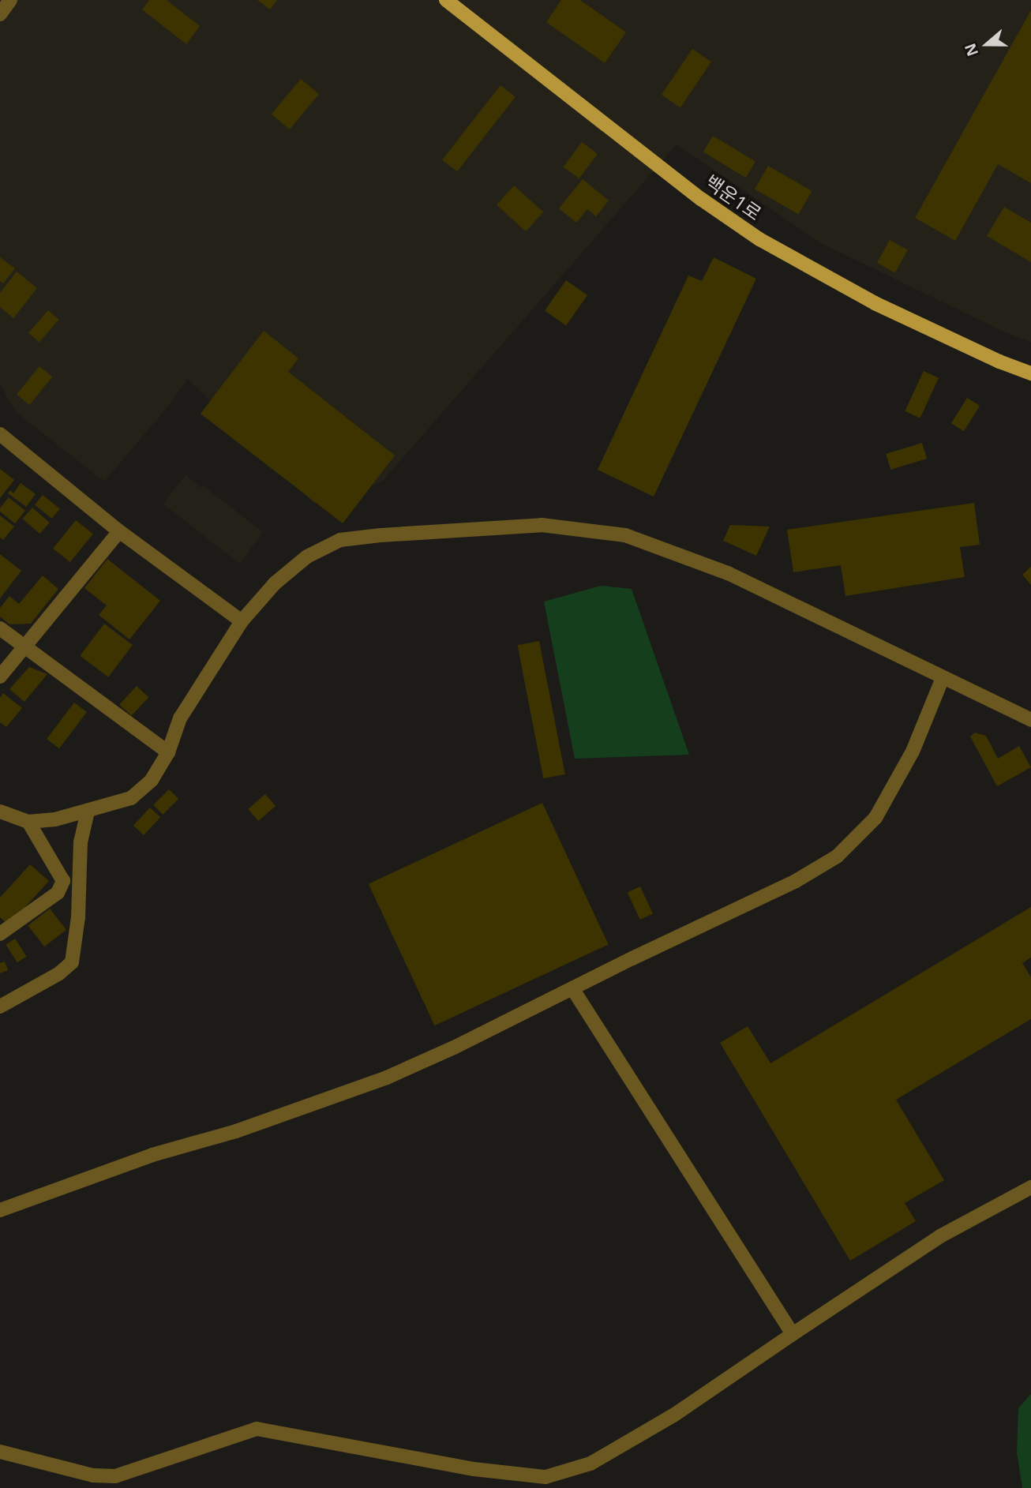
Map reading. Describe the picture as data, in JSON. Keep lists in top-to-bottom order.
{
  "streets": {
    "main road": ["백운1로"]
  },
  "north": "left"
}
